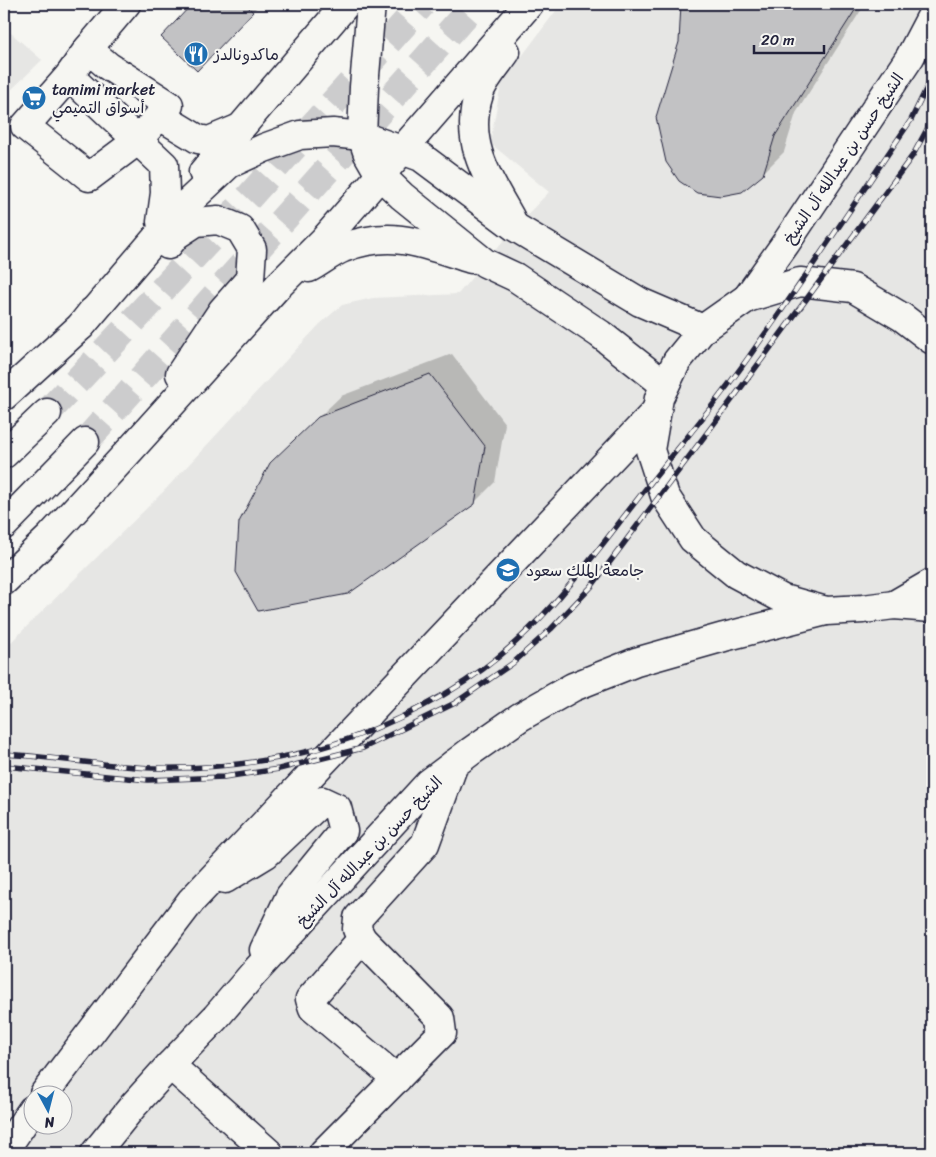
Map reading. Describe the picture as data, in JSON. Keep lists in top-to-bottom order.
{
  "streets": {
    "main road": ["الشيخ حسن بن عبدالله آل الشيخ"]
  },
  "places": {
    "restaurant": ["ماكدونالدز"],
    "supermarket": ["tamimi market أسواق التميمي"],
    "school or university": ["جامعة الملك سعود"]
  },
  "scale_bar": "20 m",
  "north": "bottom"
}
